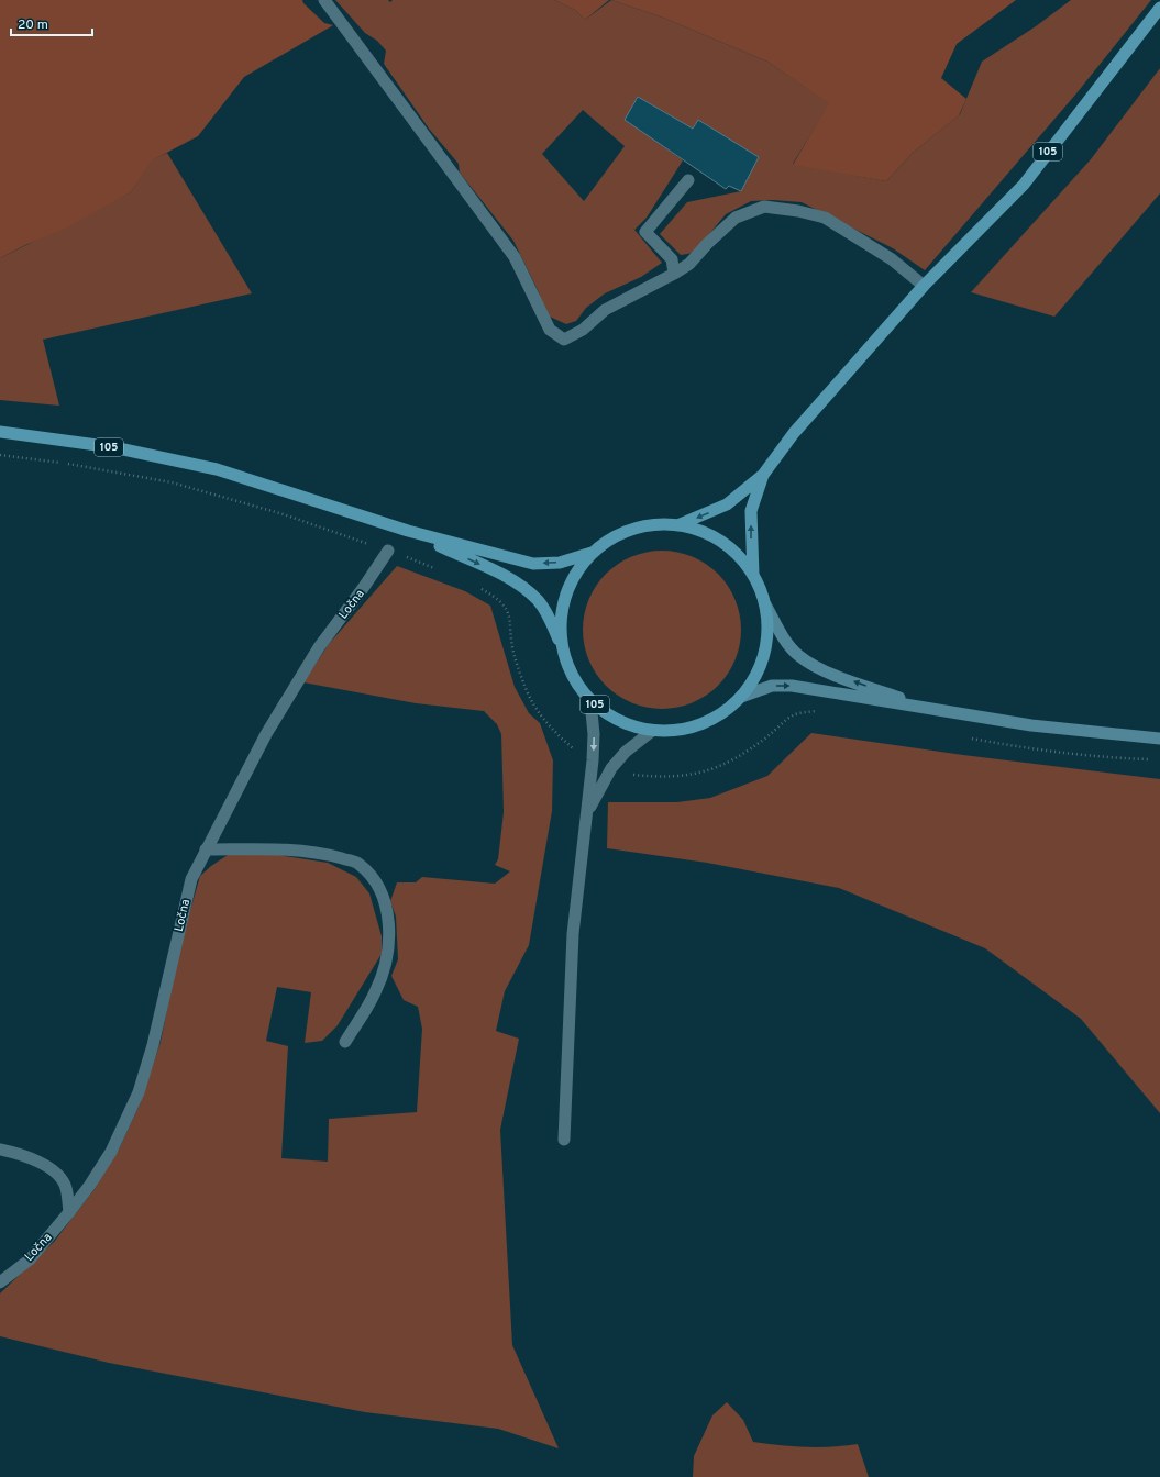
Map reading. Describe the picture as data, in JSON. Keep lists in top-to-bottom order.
{
  "streets": {
    "main road": ["105"],
    "street": ["Ločna"]
  },
  "scale_bar": "20 m"
}
